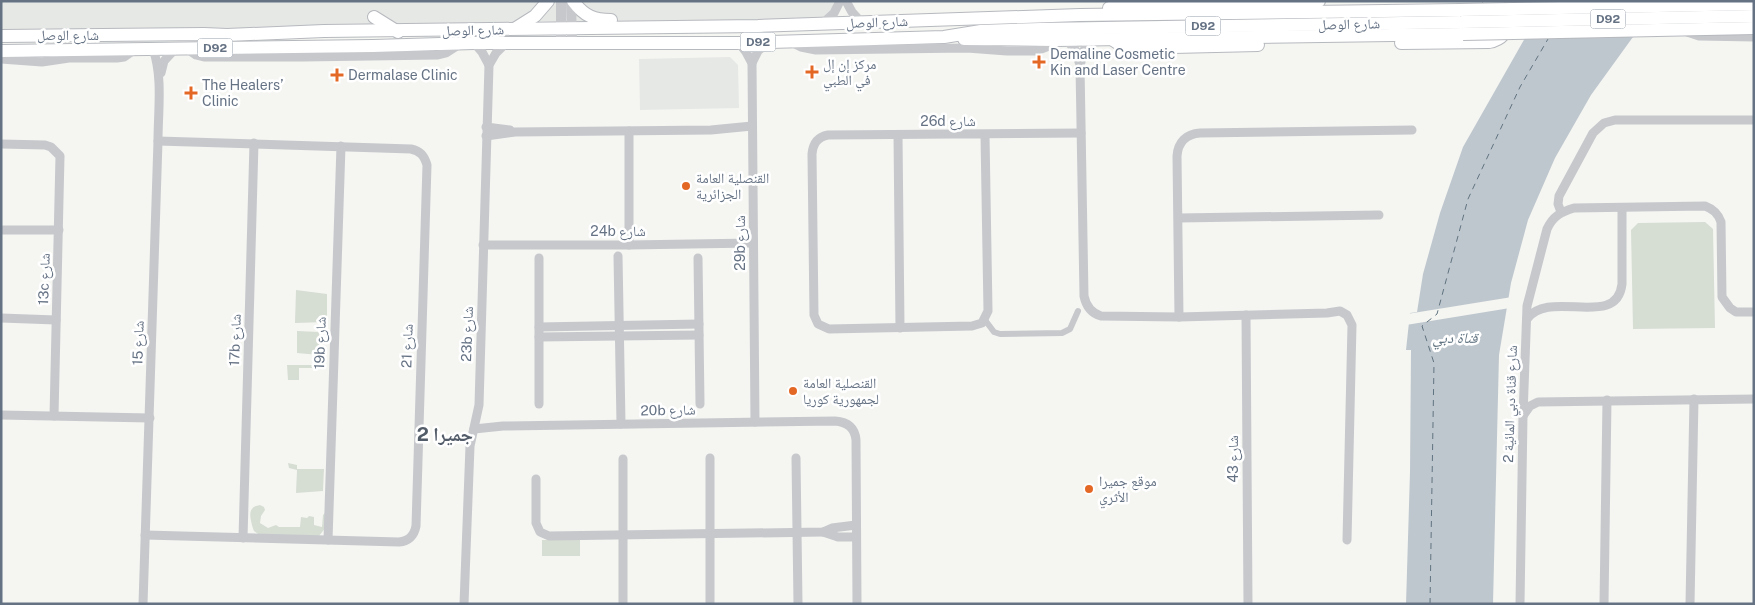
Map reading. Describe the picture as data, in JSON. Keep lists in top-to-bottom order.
{
  "streets": {
    "main road": ["D92", "شارع الوصل"],
    "street": [
      "26d شارع",
      "24b شارع",
      "29b شارع",
      "13c شارع",
      "23b شارع",
      "17b شارع",
      "شارع 15",
      "19b شارع",
      "شارع 21",
      "شارع قناة دبي المائية 2",
      "20b شارع",
      "شارع 43"
    ]
  },
  "crossings": [
    ["شارع الوصل", "شارع 15"],
    ["24b شارع", "29b شارع"],
    ["24b شارع", "23b شارع"],
    ["29b شارع", "20b شارع"],
    ["23b شارع", "20b شارع"],
    ["19b شارع", "شارع 21"]
  ],
  "districts": ["جميرا 2"],
  "water": ["قناة دبي"],
  "places": {
    "health": [
      "Demaline Cosmetic Kin and Laser Centre",
      "مركز إن إل في الطبي",
      "Dermalase Clinic",
      "The Healers’ Clinic"
    ],
    "other": ["القنصلية العامة الجزائرية", "القنصلية العامة لجمهورية كوريا", "موقع جميرا الأثري"]
  }
}
